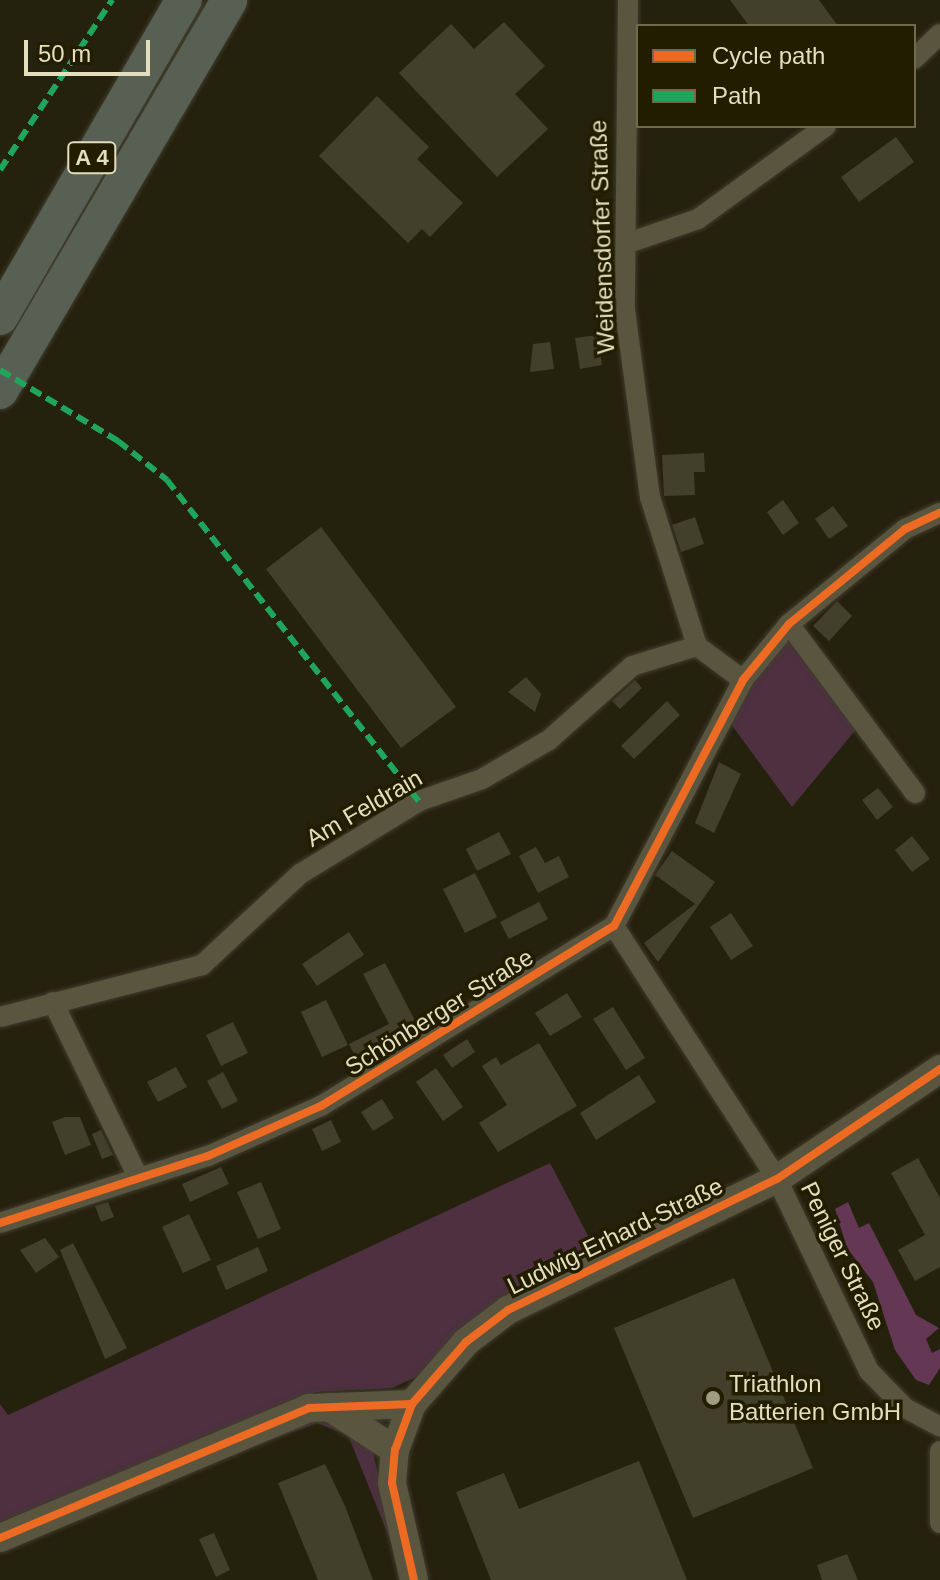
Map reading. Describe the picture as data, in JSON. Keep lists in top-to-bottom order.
{
  "streets": {
    "highway": ["A 4"],
    "street": [
      "Weidensdorfer Straße",
      "Am Feldrain",
      "Schönberger Straße",
      "Ludwig-Erhard-Straße",
      "Peniger Straße"
    ]
  },
  "crossings": [
    ["Weidensdorfer Straße", "Am Feldrain"],
    ["Schönberger Straße", "Peniger Straße"],
    ["Ludwig-Erhard-Straße", "Peniger Straße"]
  ],
  "places": ["Triathlon Batterien GmbH"],
  "legend": ["Cycle path", "Path"],
  "scale_bar": "50 m"
}
